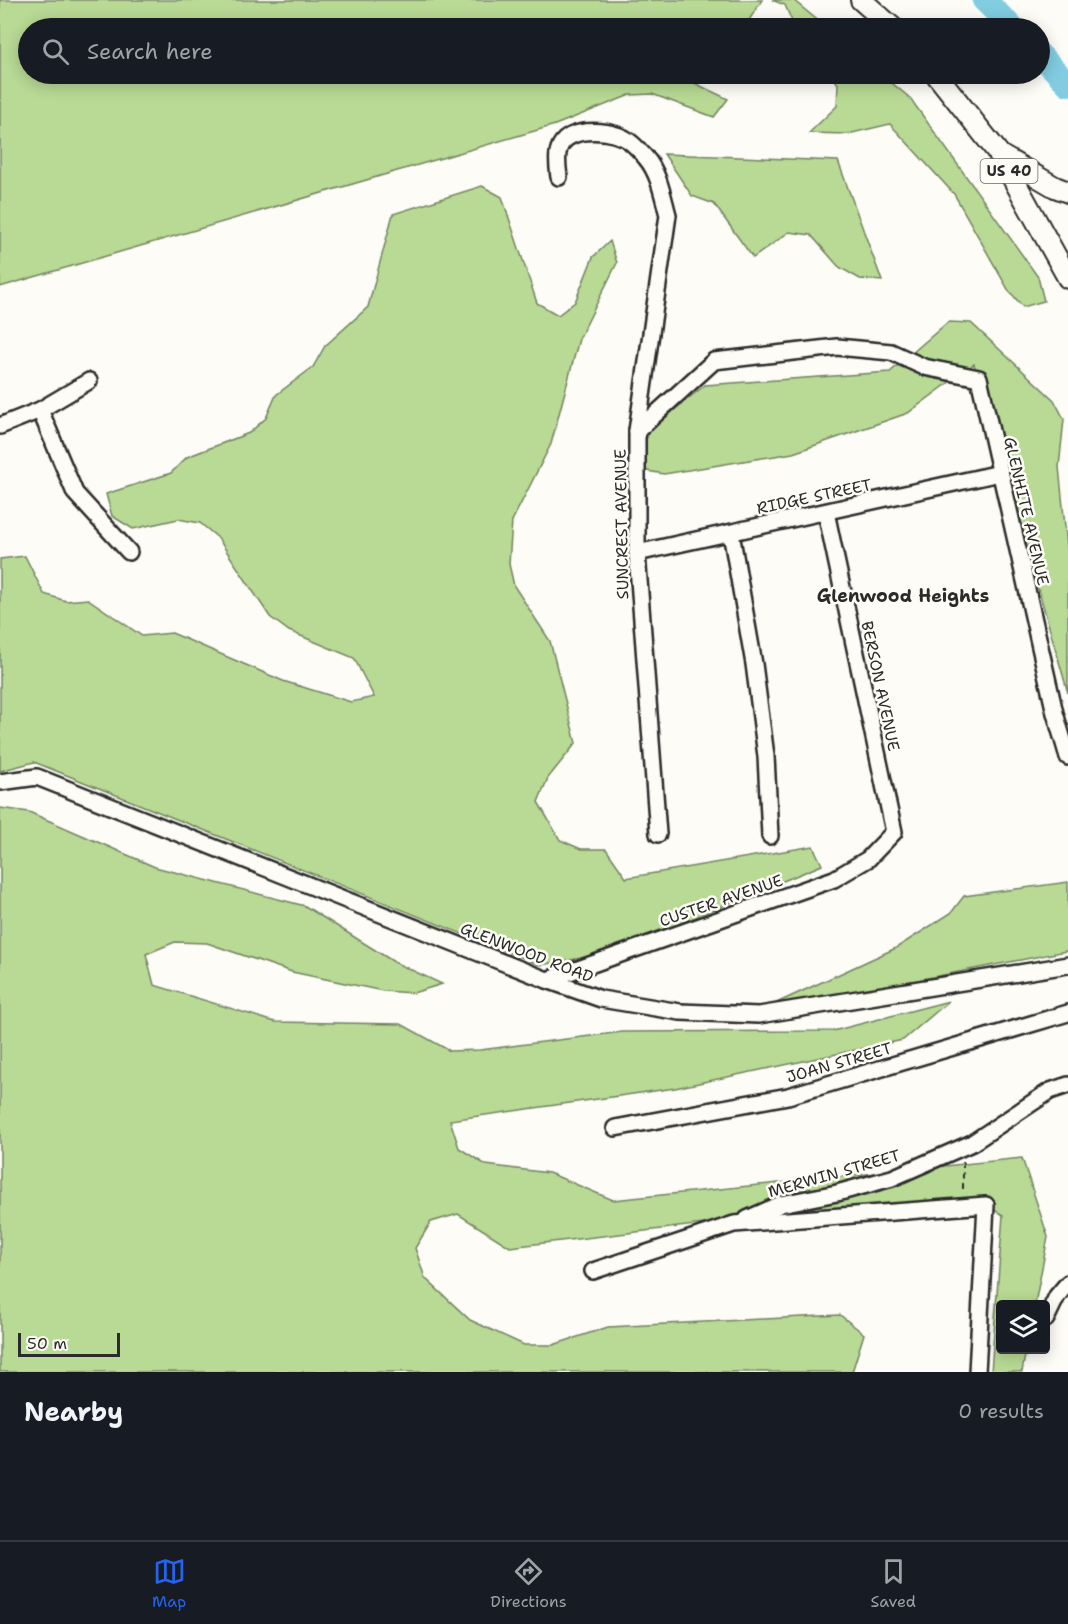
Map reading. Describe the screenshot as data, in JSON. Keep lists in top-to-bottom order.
{
  "streets": {
    "main road": ["US 40"],
    "street": [
      "RIDGE STREET",
      "GLENHITE AVENUE",
      "SUNCREST AVENUE",
      "BERSON AVENUE",
      "CUSTER AVENUE",
      "GLENWOOD ROAD",
      "JOAN STREET",
      "MERWIN STREET"
    ]
  },
  "crossings": [
    ["RIDGE STREET", "GLENHITE AVENUE"],
    ["RIDGE STREET", "SUNCREST AVENUE"],
    ["RIDGE STREET", "BERSON AVENUE"],
    ["GLENHITE AVENUE", "SUNCREST AVENUE"],
    ["BERSON AVENUE", "CUSTER AVENUE"],
    ["CUSTER AVENUE", "GLENWOOD ROAD"]
  ],
  "districts": ["Glenwood Heights"],
  "scale_bar": "50 m",
  "page": {
    "search": "Search here",
    "scale": "50 m",
    "heading": ["Nearby", "0 results"],
    "nav": ["Map", "Directions", "Saved"]
  }
}
